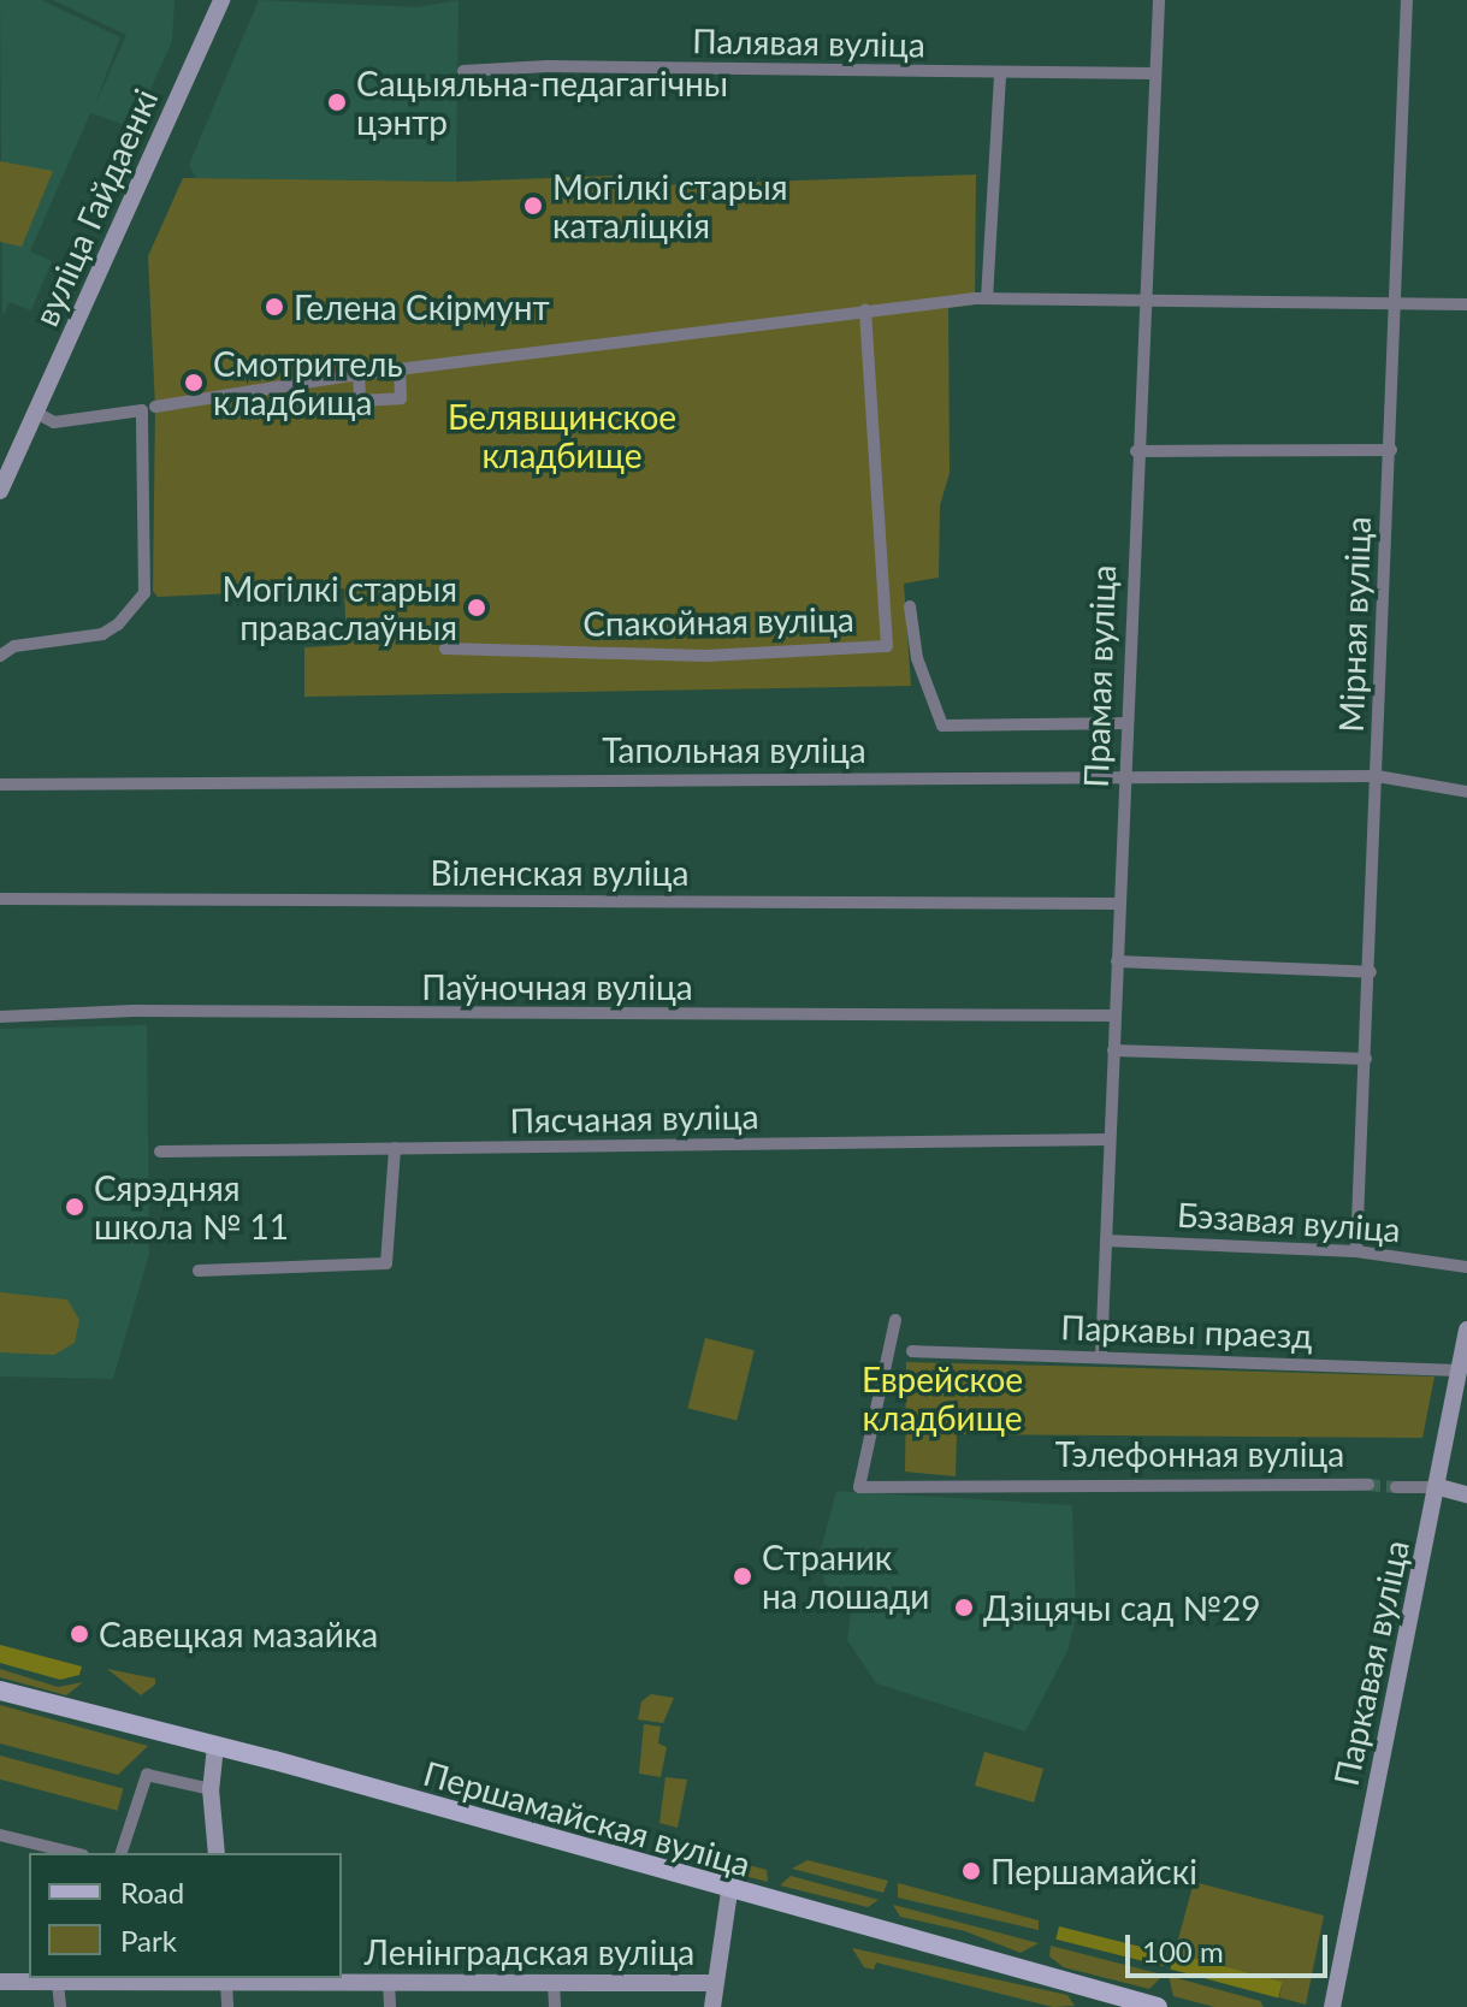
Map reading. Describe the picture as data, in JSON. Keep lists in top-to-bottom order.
{
  "streets": {
    "main road": ["Першамайская вуліца"],
    "street": [
      "Палявая вуліца",
      "вуліца Гайдаенкі",
      "Спакойная вуліца",
      "Мірная вуліца",
      "Прамая вуліца",
      "Тапольная вуліца",
      "Віленская вуліца",
      "Паўночная вуліца",
      "Пясчаная вуліца",
      "Бэзавая вуліца",
      "Паркавы праезд",
      "Тэлефонная вуліца",
      "Паркавая вуліца",
      "Ленінградская вуліца"
    ]
  },
  "crossings": [
    ["Палявая вуліца", "Прамая вуліца"],
    ["Мірная вуліца", "Тапольная вуліца"],
    ["Мірная вуліца", "Бэзавая вуліца"],
    ["Прамая вуліца", "Тапольная вуліца"],
    ["Прамая вуліца", "Віленская вуліца"],
    ["Прамая вуліца", "Паўночная вуліца"],
    ["Прамая вуліца", "Пясчаная вуліца"],
    ["Прамая вуліца", "Бэзавая вуліца"],
    ["Прамая вуліца", "Паркавы праезд"],
    ["Паркавы праезд", "Паркавая вуліца"]
  ],
  "parks": ["Белявщинское кладбище", "Еврейское кладбище"],
  "places": [
    "Сацыяльна-педагагічны цэнтр",
    "Могілкі старыя каталіцкія",
    "Гелена Скірмунт",
    "Смотритель кладбища",
    "Могілкі старыя праваслаўныя",
    "Сярэдняя школа № 11",
    "Страник на лошади",
    "Дзіцячы сад №29",
    "Савецкая мазайка",
    "Першамайскі"
  ],
  "legend": ["Road", "Park"],
  "scale_bar": "100 m"
}
